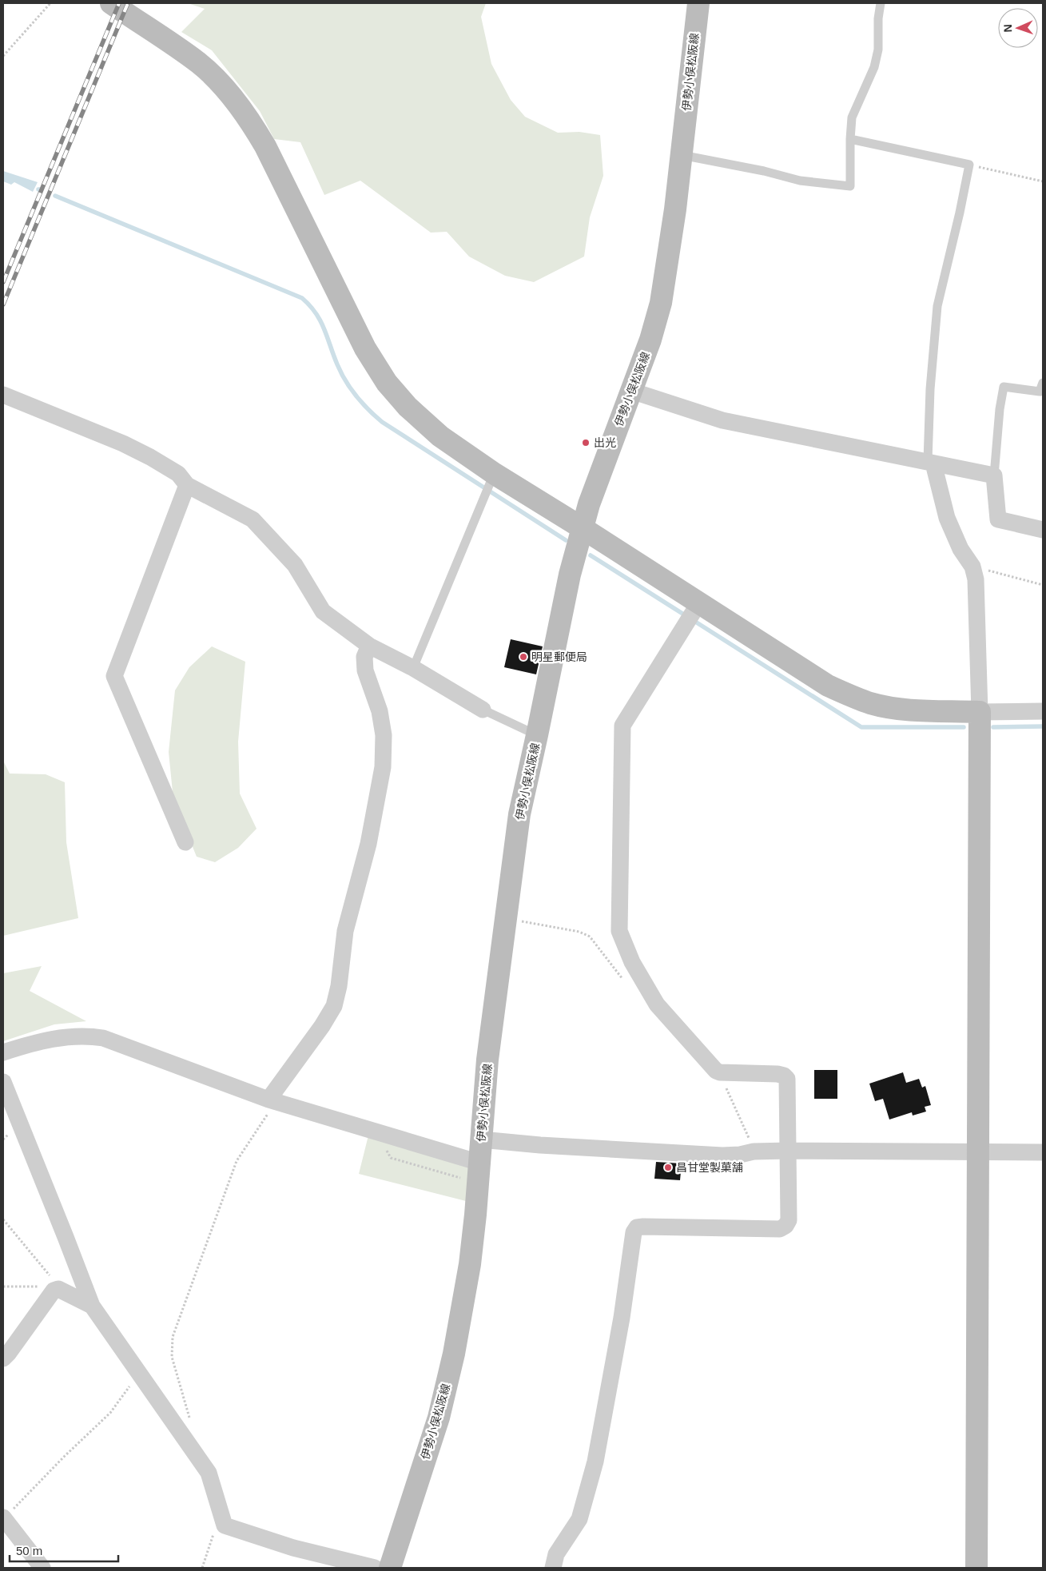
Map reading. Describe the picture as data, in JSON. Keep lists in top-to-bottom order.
{
  "streets": {
    "street": ["伊勢小俣松阪線"]
  },
  "places": ["出光", "明星郵便局", "昌甘堂製菓舗"],
  "scale_bar": "50 m",
  "north": "left"
}
